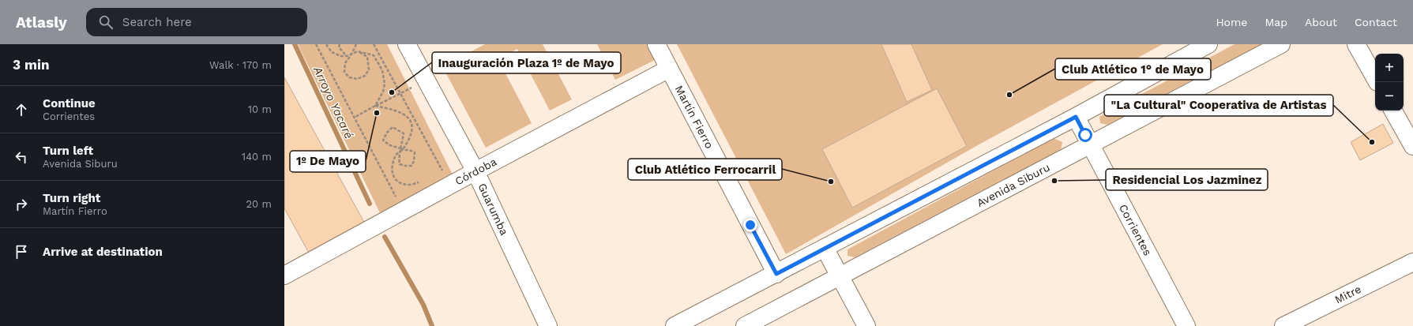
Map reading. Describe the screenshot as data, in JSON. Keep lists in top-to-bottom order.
{
  "streets": {
    "street": [
      "Martín Fierro",
      "Córdoba",
      "Avenida Siburu",
      "Guarumba",
      "Corrientes",
      "Mitre"
    ]
  },
  "crossings": [
    ["Martín Fierro", "Córdoba"],
    ["Córdoba", "Guarumba"],
    ["Avenida Siburu", "Corrientes"]
  ],
  "water": ["Arroyo Yacaré"],
  "places": [
    "Inauguración Plaza 1º de Mayo",
    "Club Atlético 1° de Mayo",
    "1º De Mayo",
    "\"La Cultural\" Cooperativa de Artistas",
    "Residencial Los Jazminez",
    "Club Atlético Ferrocarril"
  ],
  "page": {
    "header": "Atlasly",
    "search": "Search here",
    "nav": [
      "Home",
      "Map",
      "About",
      "Contact"
    ],
    "heading": ["3 min", "Walk · 170 m"],
    "map_buttons": ["+", "−"],
    "list": [
      ["Continue", "Corrientes", "10 m"],
      ["Turn left", "Avenida Siburu", "140 m"],
      ["Turn right", "Martín Fierro", "20 m"],
      "Arrive at destination"
    ]
  }
}
